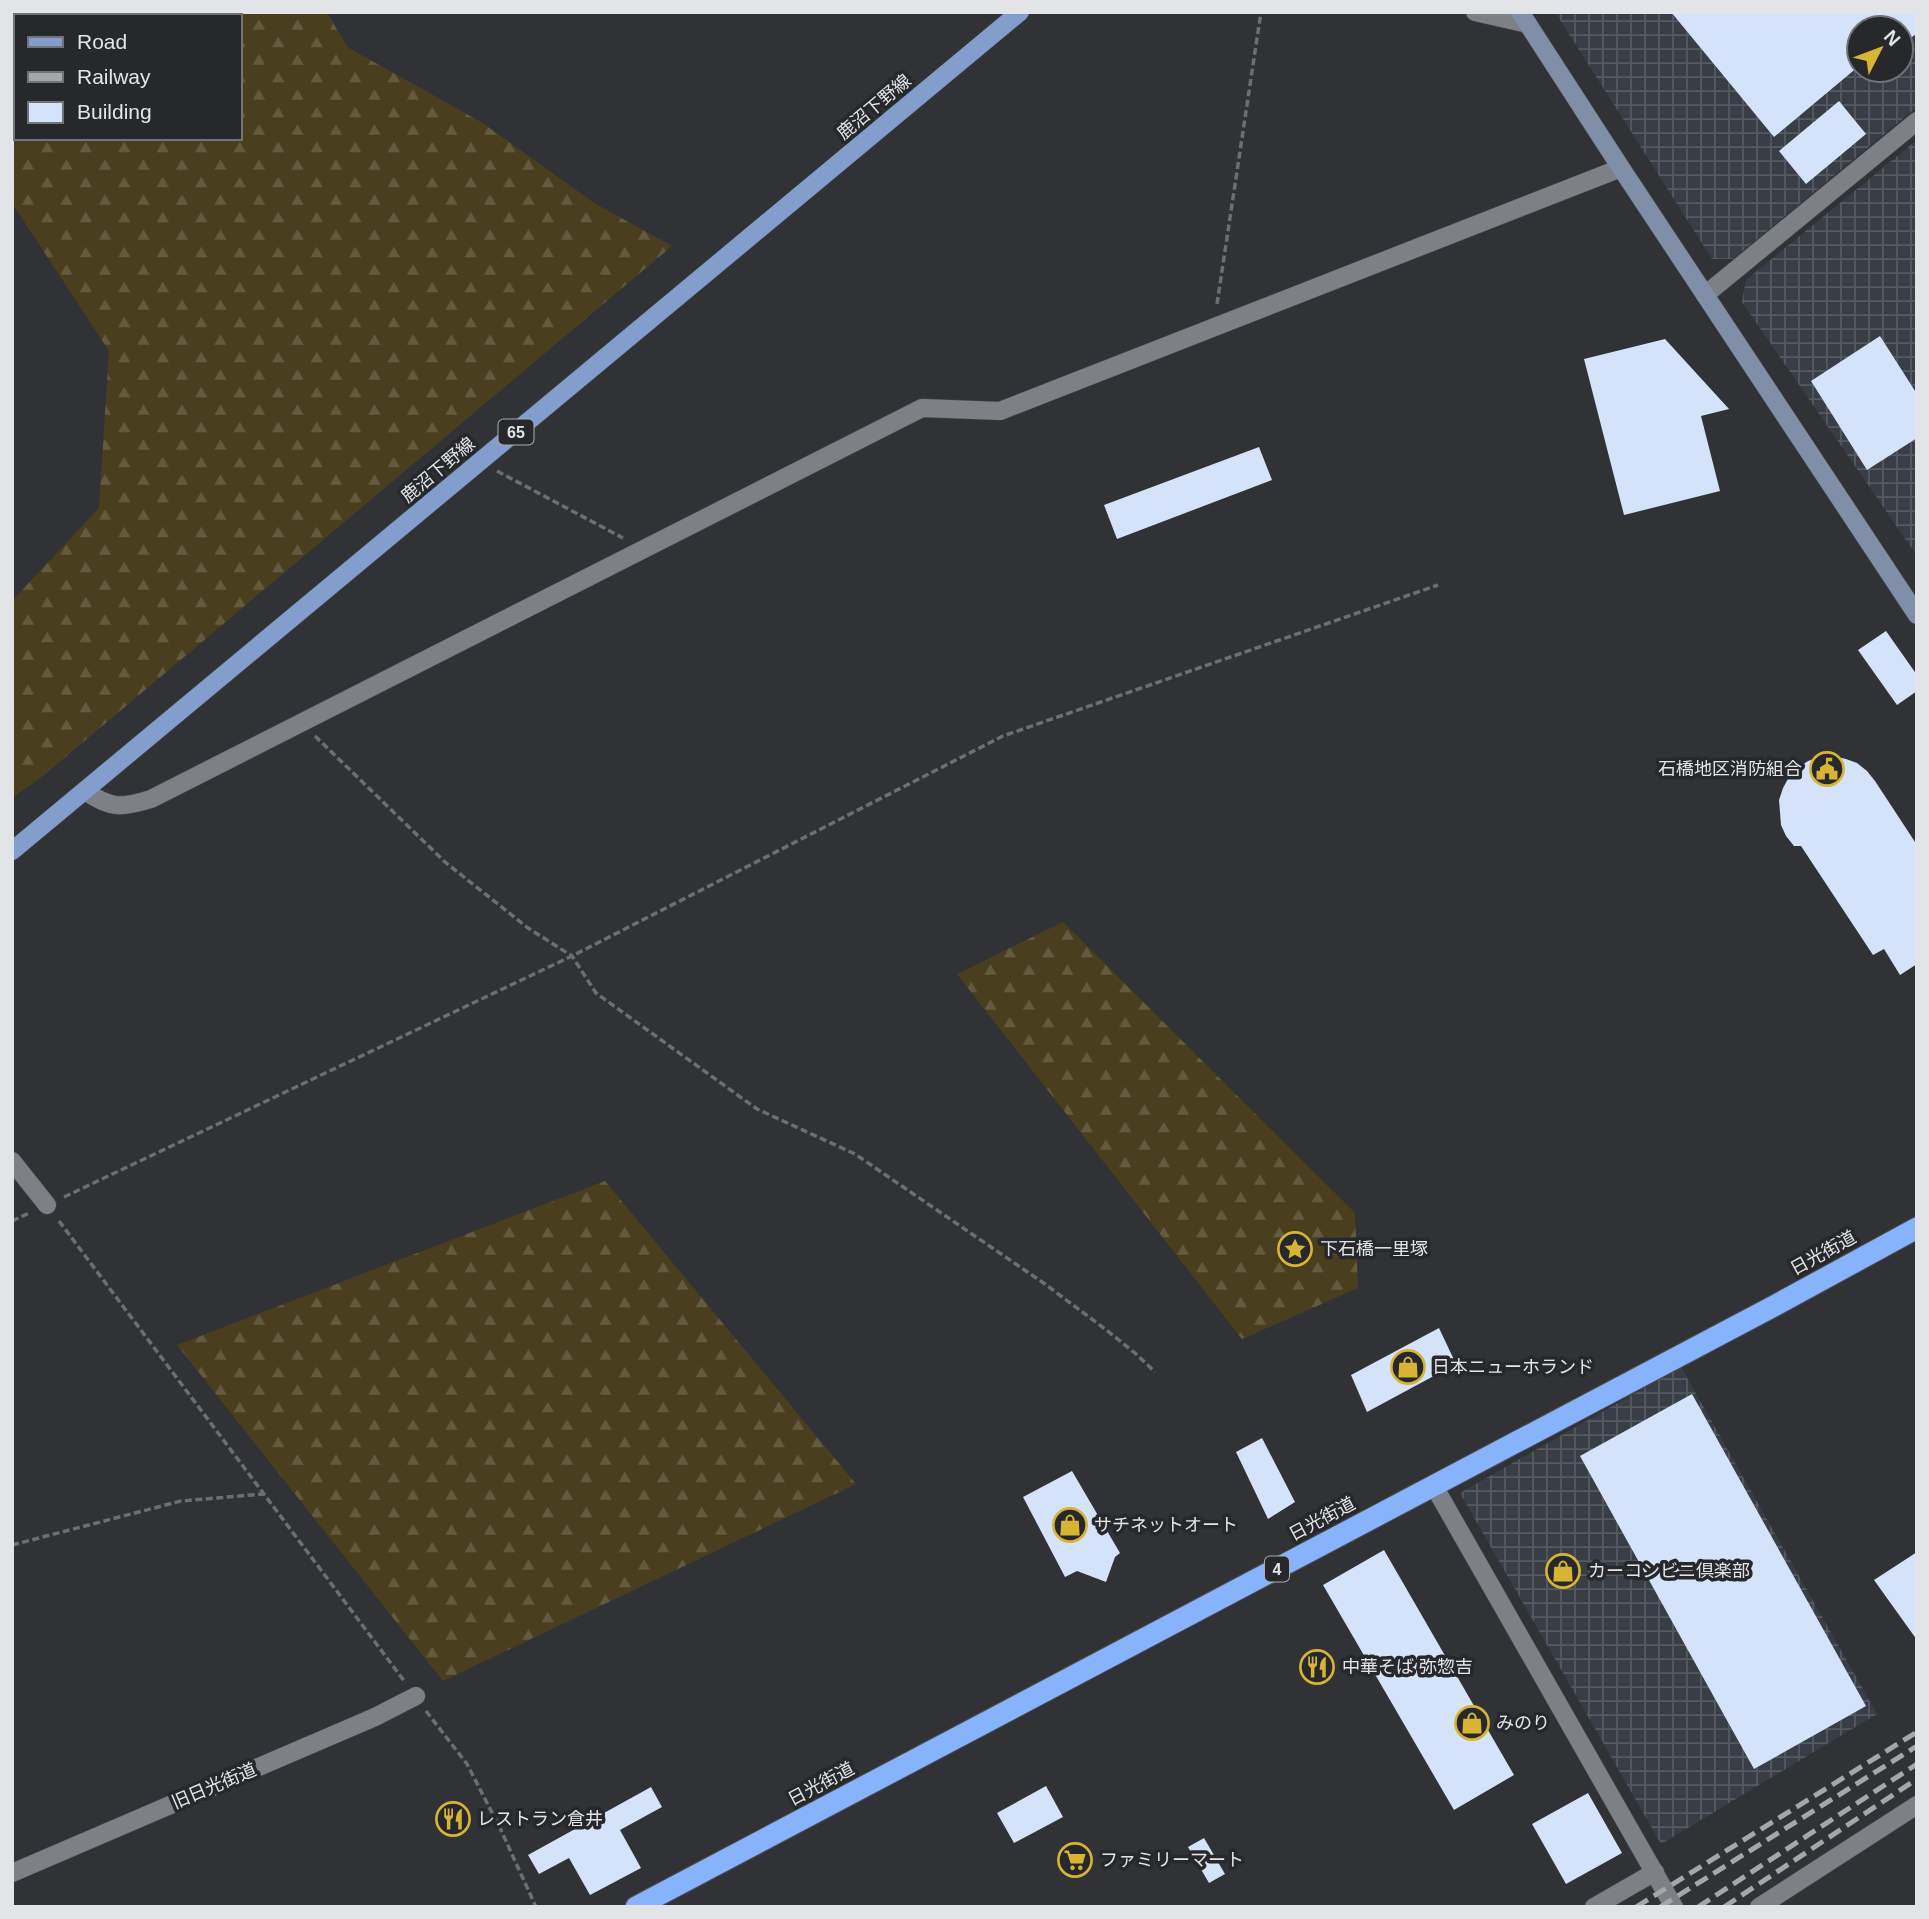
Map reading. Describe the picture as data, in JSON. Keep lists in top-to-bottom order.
{
  "streets": {
    "highway": ["日光街道", "4"],
    "main road": ["鹿沼下野線", "65"],
    "street": ["旧日光街道"]
  },
  "places": {
    "public building": ["石橋地区消防組合"],
    "place": ["下石橋一里塚"],
    "shop": [
      "日本ニューホランド",
      "サチネットオート",
      "カーコンビニ倶楽部",
      "みのり"
    ],
    "restaurant": ["中華そば 弥惣吉", "レストラン倉井"],
    "supermarket": ["ファミリーマート"]
  },
  "legend": ["Road", "Railway", "Building"],
  "north": "top right"
}
